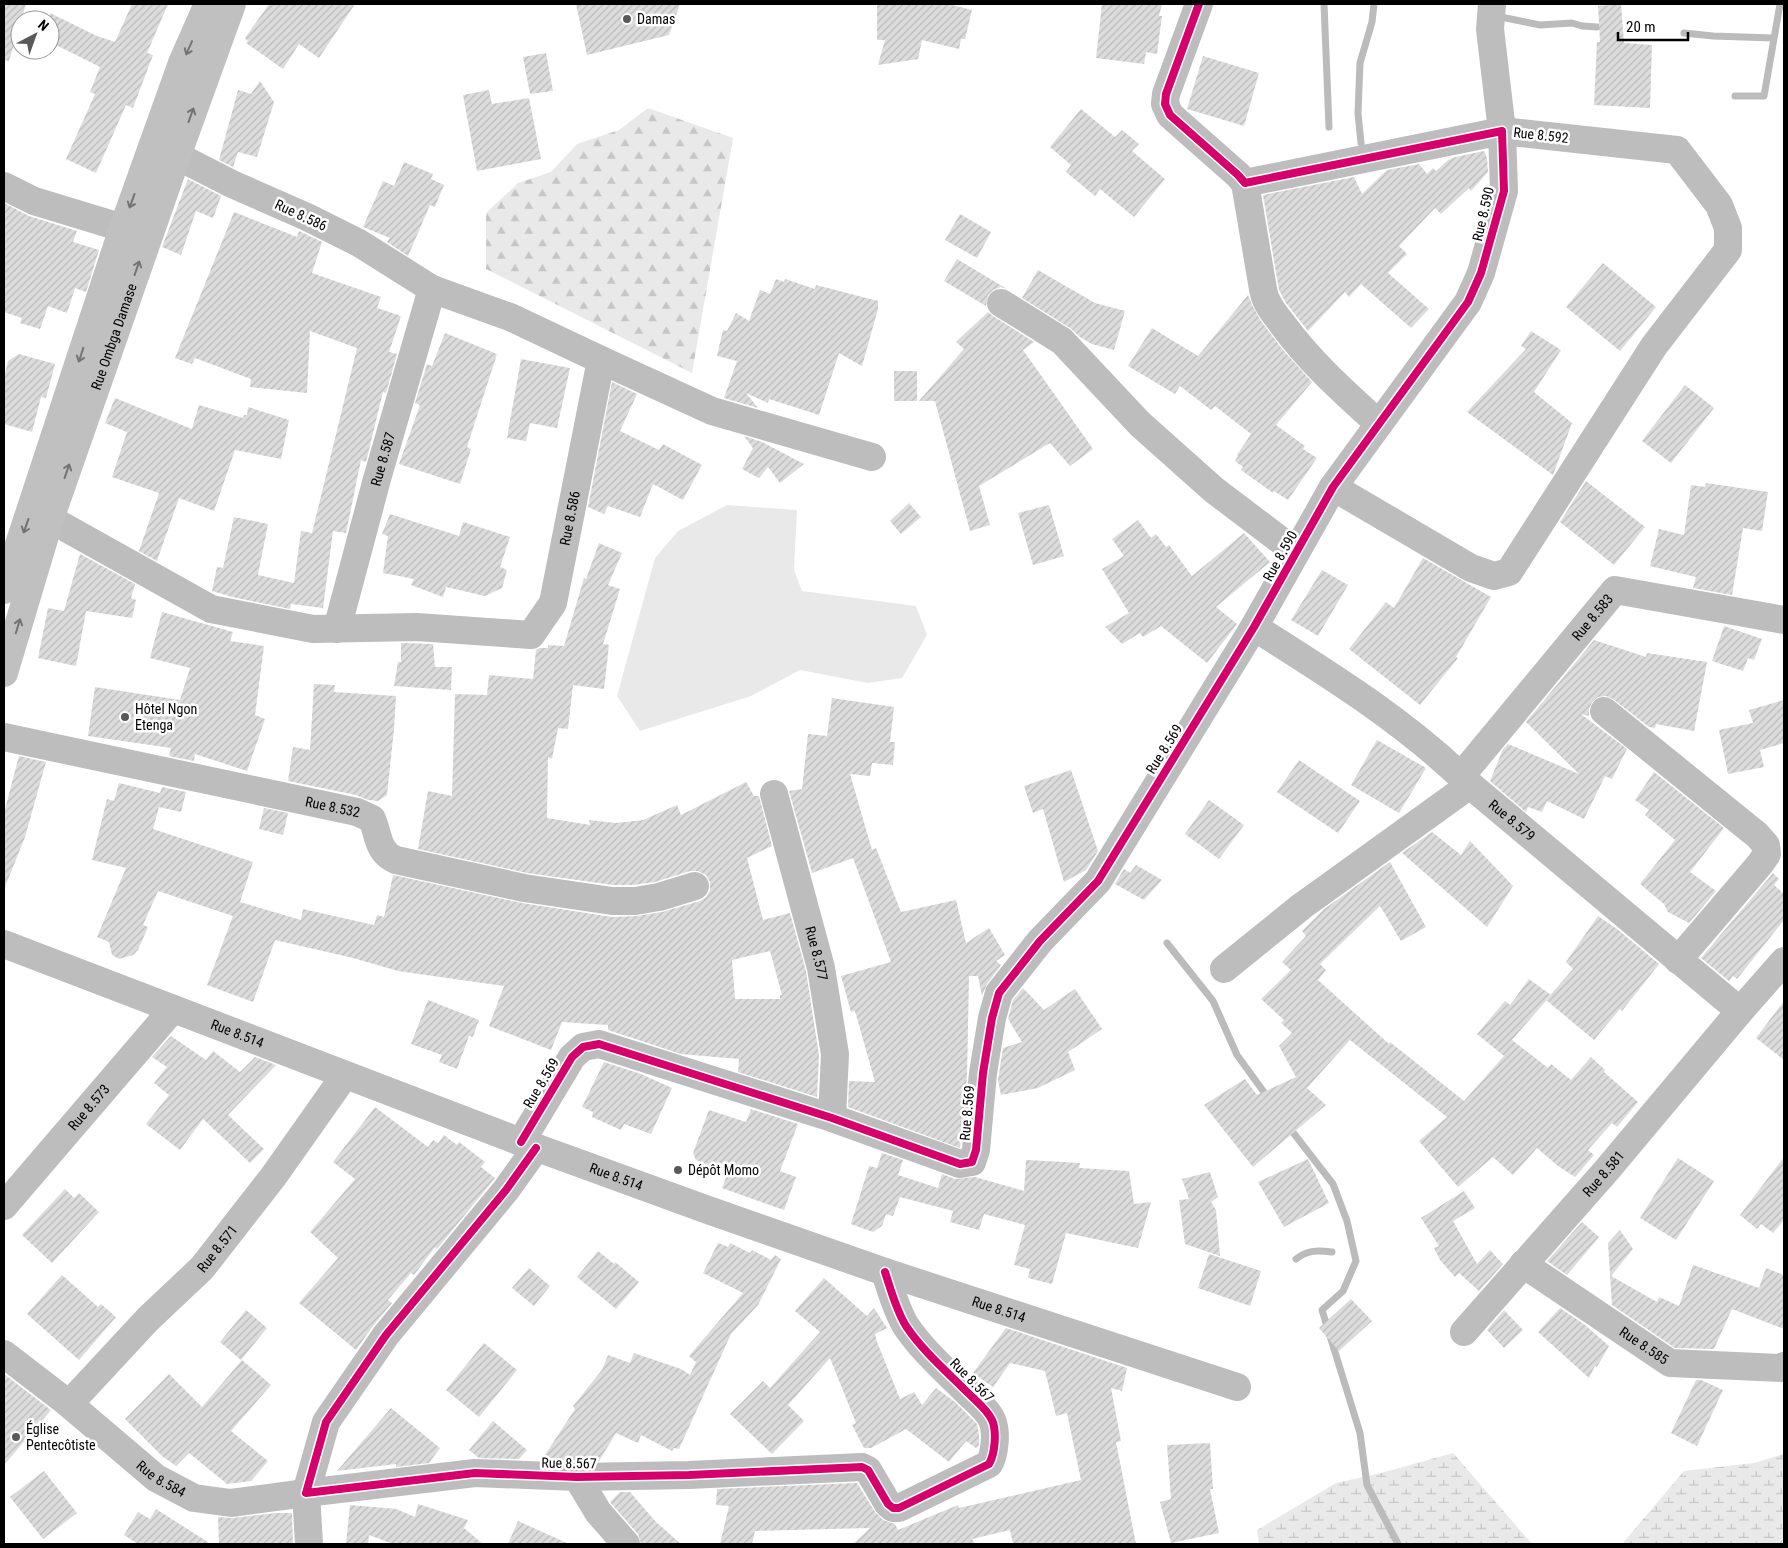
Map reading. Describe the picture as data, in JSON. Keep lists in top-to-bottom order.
{
  "streets": {
    "main road": ["Rue Ombga Damase"],
    "street": [
      "Rue 8.592",
      "Rue 8.590",
      "Rue 8.586",
      "Rue 8.587",
      "Rue 8.583",
      "Rue 8.569",
      "Rue 8.532",
      "Rue 8.579",
      "Rue 8.577",
      "Rue 8.514",
      "Rue 8.573",
      "Rue 8.581",
      "Rue 8.571",
      "Rue 8.585",
      "Rue 8.567",
      "Rue 8.584"
    ]
  },
  "crossings": [
    ["Rue 8.592", "Rue 8.590"],
    ["Rue 8.590", "Rue 8.569"],
    ["Rue 8.590", "Rue 8.579"],
    ["Rue 8.586", "Rue Ombga Damase"],
    ["Rue 8.586", "Rue 8.587"],
    ["Rue 8.583", "Rue 8.579"],
    ["Rue 8.569", "Rue 8.579"],
    ["Rue 8.569", "Rue 8.577"],
    ["Rue 8.569", "Rue 8.514"],
    ["Rue 8.579", "Rue 8.581"],
    ["Rue 8.514", "Rue 8.573"],
    ["Rue 8.514", "Rue 8.571"],
    ["Rue 8.514", "Rue 8.567"],
    ["Rue 8.581", "Rue 8.585"],
    ["Rue 8.571", "Rue 8.584"],
    ["Rue 8.567", "Rue 8.584"]
  ],
  "places": [
    "Damas",
    "Hôtel Ngon Etenga",
    "Dépôt Momo",
    "Église Pentecôtiste"
  ],
  "scale_bar": "20 m",
  "north": "top right"
}
